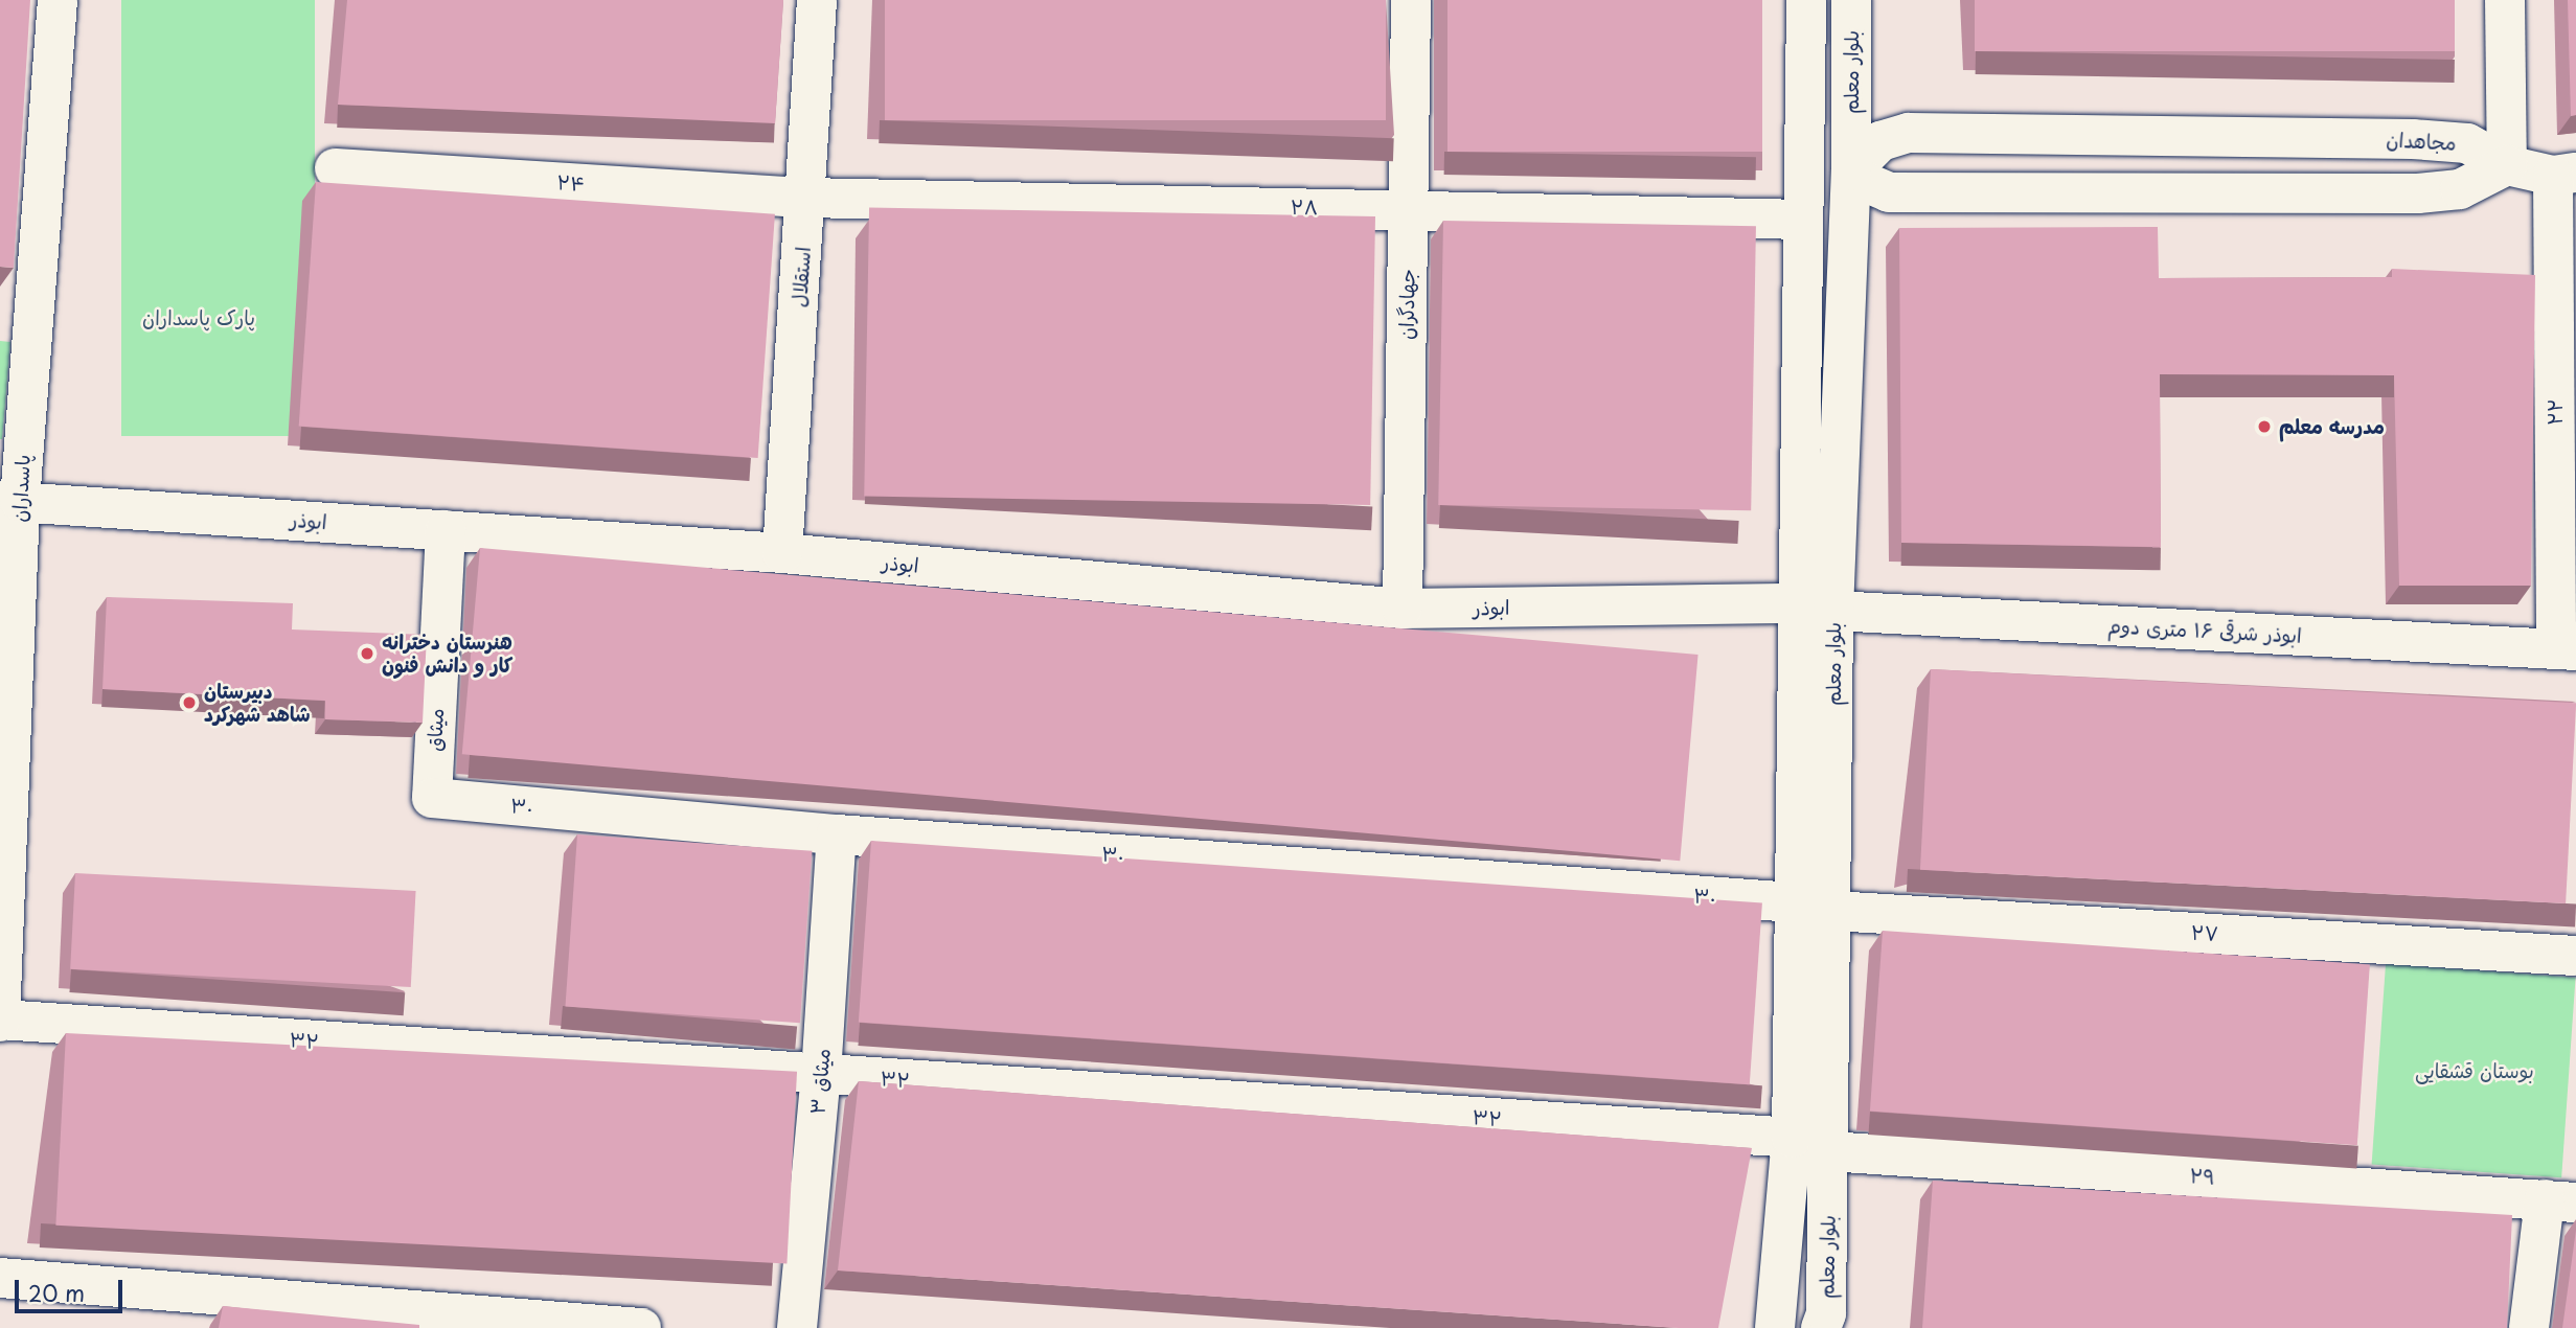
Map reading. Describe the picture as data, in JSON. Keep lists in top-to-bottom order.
{
  "streets": {
    "street": [
      "بلوار معلم",
      "مجاهدان",
      "۲۴",
      "۲۸",
      "استقلال",
      "جهادگران",
      "۲۲",
      "پاسداران",
      "ابوذر",
      "ابوذر شرقی ۱۶ متری دوم",
      "میثاق",
      "۳۰",
      "۲۷",
      "۳۲",
      "میثاق ۳",
      "۲۹"
    ]
  },
  "crossings": [
    ["بلوار معلم", "مجاهدان"],
    ["بلوار معلم", "۲۸"],
    ["بلوار معلم", "ابوذر"],
    ["بلوار معلم", "ابوذر شرقی ۱۶ متری دوم"],
    ["بلوار معلم", "۳۰"],
    ["بلوار معلم", "۲۷"],
    ["بلوار معلم", "۳۲"],
    ["بلوار معلم", "۲۹"],
    ["مجاهدان", "۲۲"],
    ["۲۴", "۲۸"],
    ["۲۴", "استقلال"],
    ["۲۸", "استقلال"],
    ["۲۸", "جهادگران"],
    ["استقلال", "ابوذر"],
    ["جهادگران", "ابوذر"],
    ["۲۲", "ابوذر شرقی ۱۶ متری دوم"],
    ["پاسداران", "ابوذر"],
    ["پاسداران", "۳۲"],
    ["ابوذر", "ابوذر شرقی ۱۶ متری دوم"],
    ["ابوذر", "میثاق"],
    ["میثاق", "۳۰"],
    ["۳۰", "میثاق ۳"],
    ["۳۲", "میثاق ۳"]
  ],
  "parks": ["پارک پاسداران", "بوستان قشقایی"],
  "places": ["مدرسه معلم", "هنرستان دخترانه کار و دانش فنون", "دبیرستان‌ شاهد شهرکرد"],
  "scale_bar": "20 m"
}
